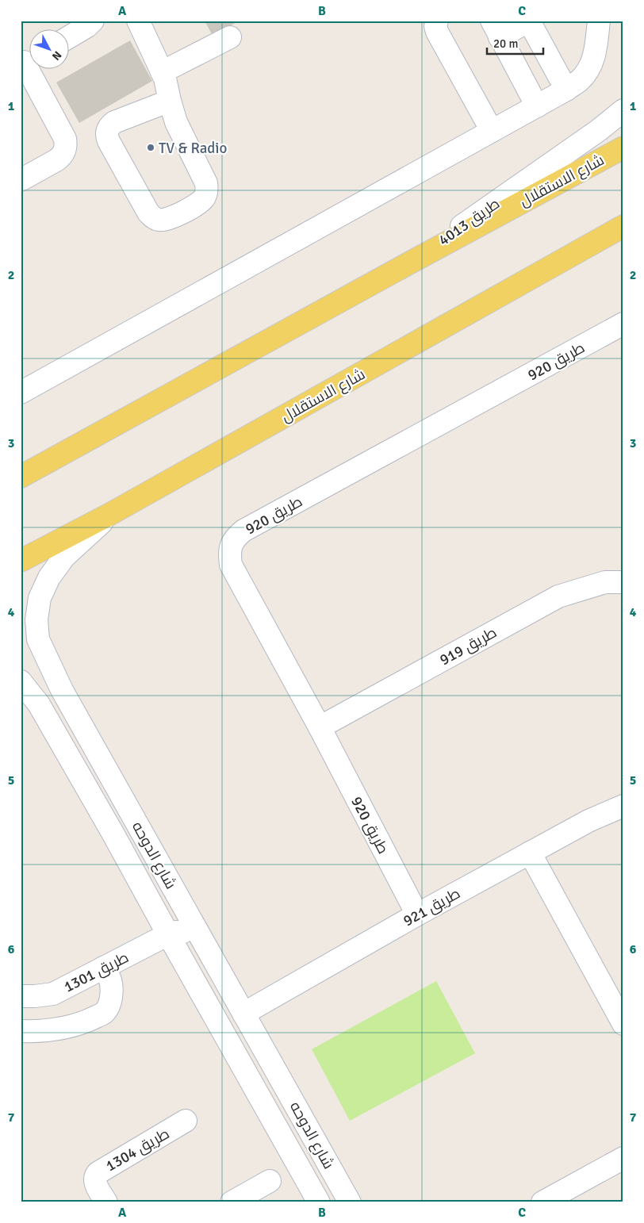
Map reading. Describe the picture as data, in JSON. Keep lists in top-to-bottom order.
{
  "streets": {
    "main road": ["شارع الاستقلال"],
    "street": [
      "طريق 4013",
      "طريق 920",
      "طريق 919",
      "شارع الدوحه",
      "طريق 921",
      "طريق 1301",
      "طريق 1304"
    ]
  },
  "crossings": [
    ["شارع الاستقلال", "طريق 4013"],
    ["شارع الاستقلال", "شارع الدوحه"],
    ["طريق 920", "طريق 919"],
    ["طريق 920", "طريق 921"],
    ["شارع الدوحه", "طريق 921"],
    ["شارع الدوحه", "طريق 1301"]
  ],
  "places": ["TV & Radio"],
  "scale_bar": "20 m",
  "north": "bottom right",
  "grid": {
    "columns": ["A", "B", "C"],
    "rows": [
      "1",
      "2",
      "3",
      "4",
      "5",
      "6",
      "7"
    ]
  }
}
